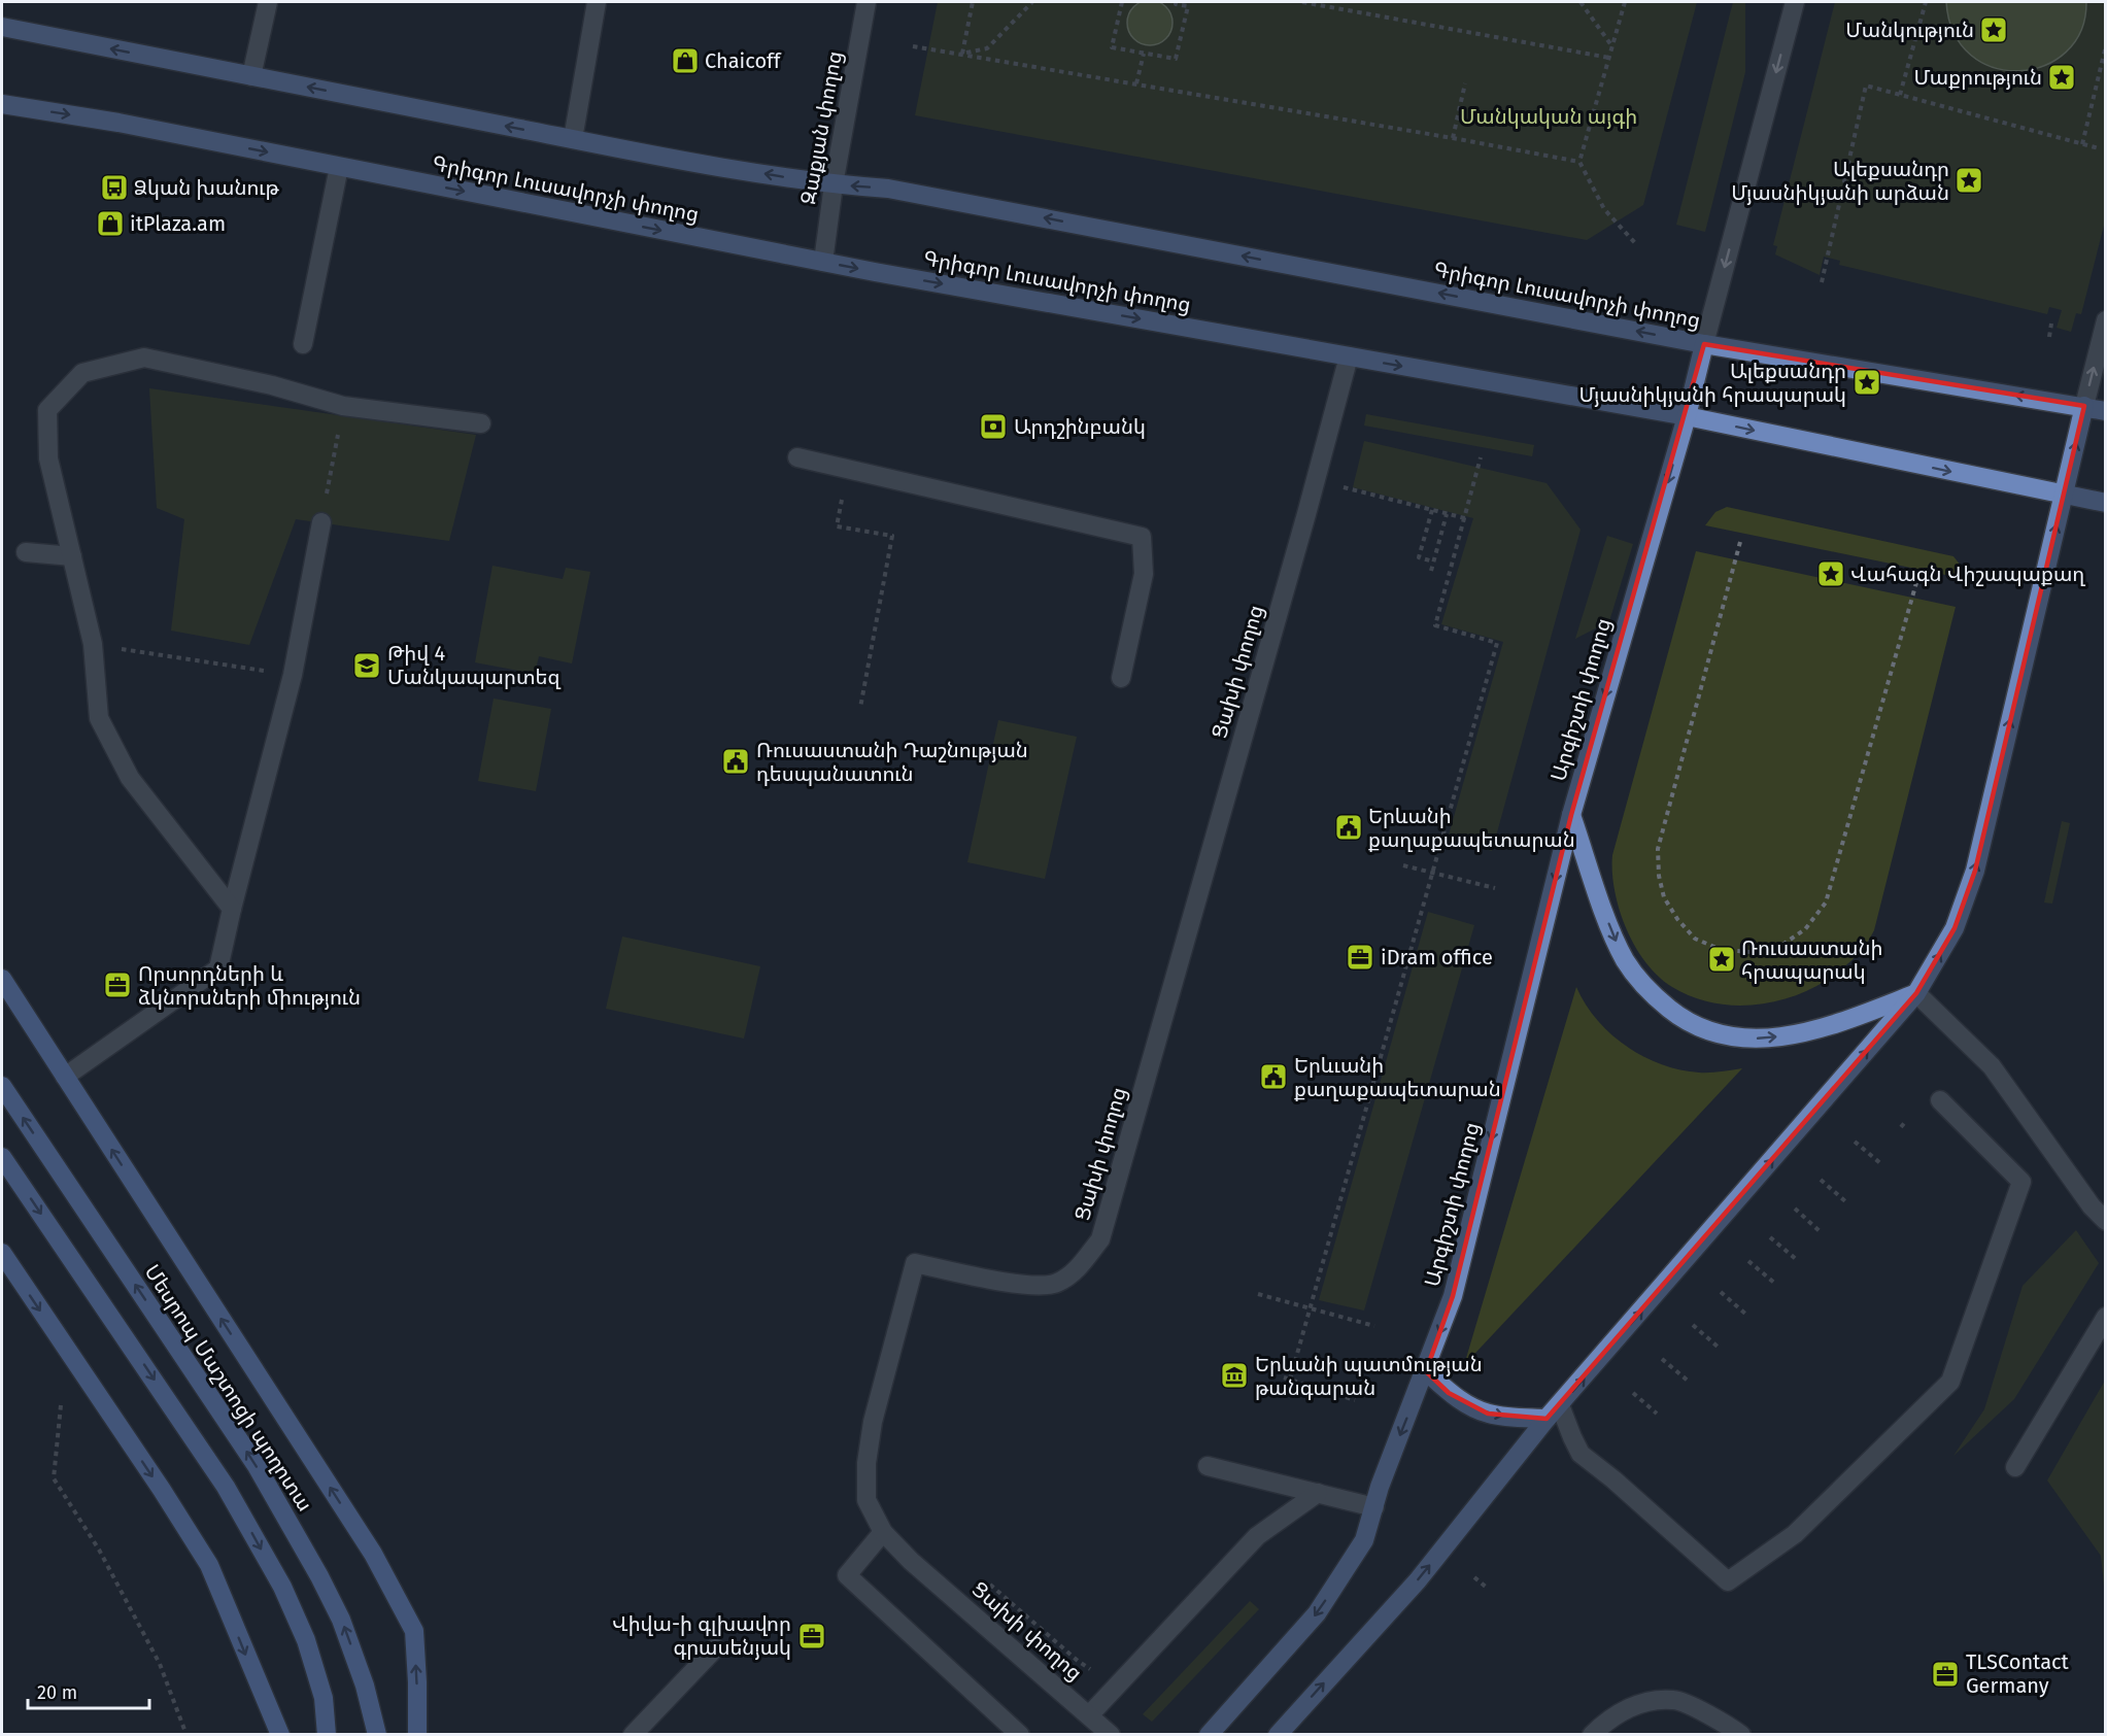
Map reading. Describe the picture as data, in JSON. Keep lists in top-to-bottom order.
{
  "streets": {
    "highway": ["Մեսրոպ Մաշտոցի պողոտա"],
    "main road": ["Գրիգոր Լուսավորչի փողոց", "Արգիշտի փողոց"],
    "street": ["Զաքյան փողոց", "Ցախի փողոց"]
  },
  "crossings": [
    ["Զաքյան փողոց", "Գրիգոր Լուսավորչի փողոց"],
    ["Գրիգոր Լուսավորչի փողոց", "Ցախի փողոց"],
    ["Գրիգոր Լուսավորչի փողոց", "Արգիշտի փողոց"]
  ],
  "parks": ["Մանկական այգի"],
  "places": {
    "place": [
      "Մանկություն",
      "Մաքրություն",
      "Ալեքսանդր Մյասնիկյանի արձան",
      "Ալեքսանդր Մյասնիկյանի հրապարակ",
      "Վահագն Վիշապաքաղ",
      "Ռուսաստանի հրապարակ"
    ],
    "shop": ["Chaicoff", "itPlaza.am"],
    "bus stop": ["Ձկան խանութ"],
    "bank": ["Արդշինբանկ"],
    "school or university": ["Թիվ 4 Մանկապարտեզ"],
    "public building": ["Ռուսաստանի Դաշնության դեսպանատուն", "Երևանի քաղաքապետարան", "Երևւանի քաղաքապետարան"],
    "office": [
      "iDram office",
      "Որսորդների և ձկնորսների միություն",
      "Վիվա-ի գլխավոր գրասենյակ",
      "TLSContact Germany"
    ],
    "museum": ["Երևանի պատմության թանգարան"]
  },
  "scale_bar": "20 m"
}
